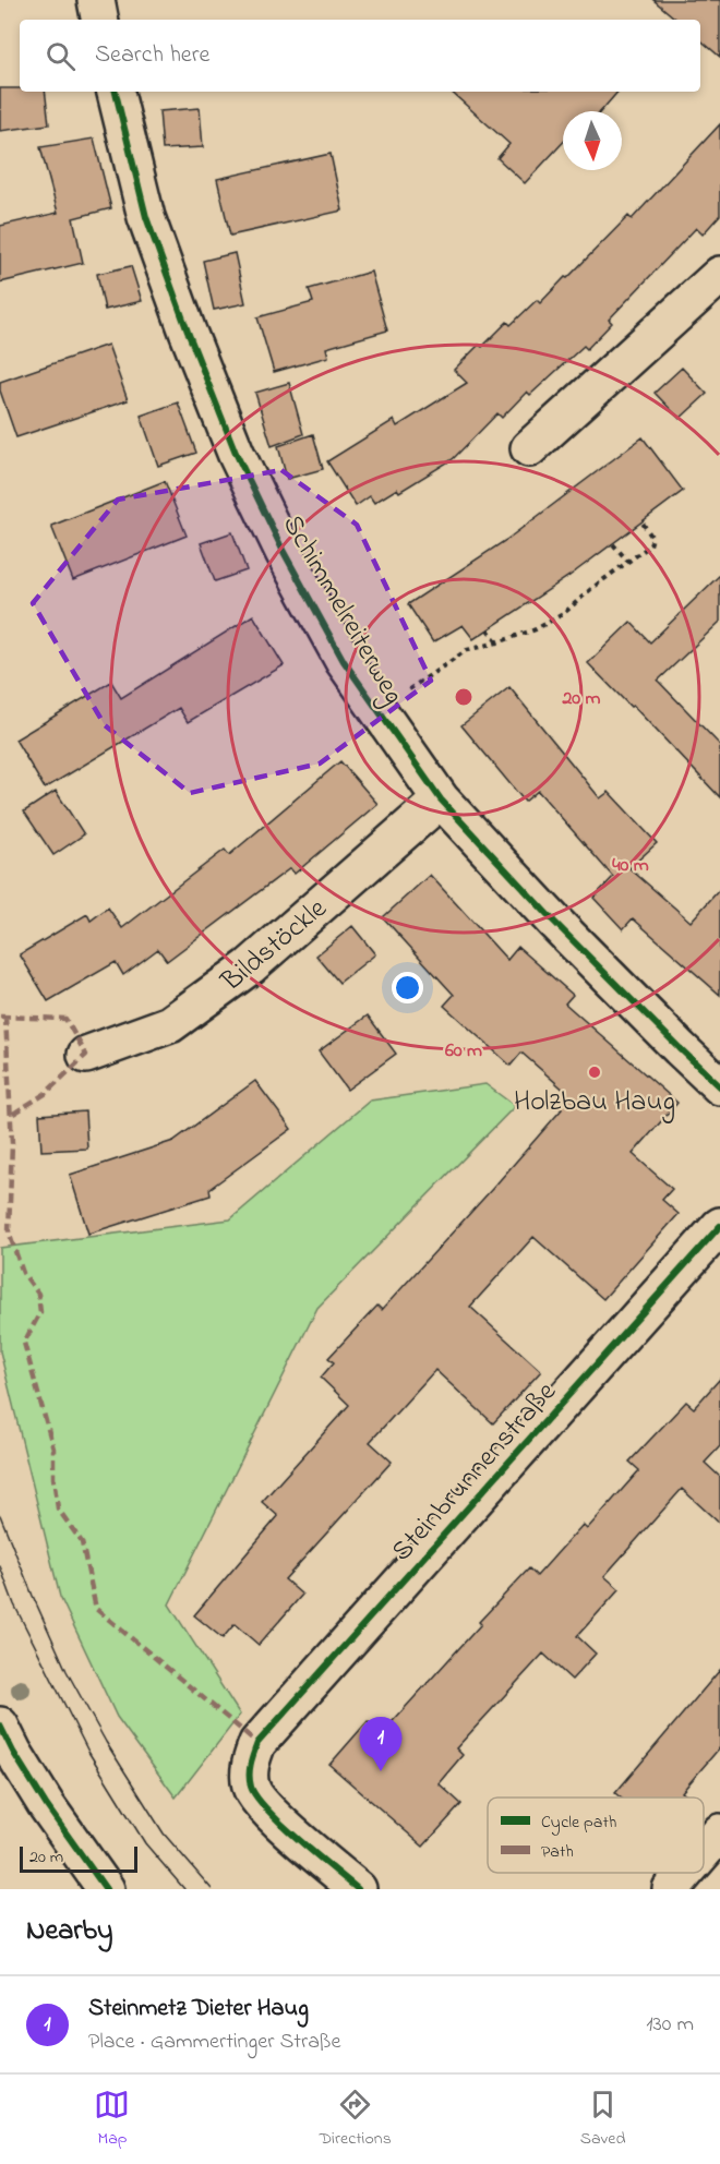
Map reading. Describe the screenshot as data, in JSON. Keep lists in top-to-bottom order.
{
  "streets": {
    "street": ["Schimmelreiterweg", "Bildstöckle", "Steinbrunnenstraße"]
  },
  "crossings": [
    ["Schimmelreiterweg", "Bildstöckle"]
  ],
  "places": ["Holzbau Haug"],
  "legend": ["Cycle path", "Path"],
  "scale_bar": "20 m",
  "north": "bottom",
  "page": {
    "search": "Search here",
    "pins": "1",
    "scale": "20 m",
    "heading": "Nearby",
    "list": [
      {
        "mark": "1",
        "name": "Steinmetz Dieter Haug",
        "note": "Place · Gammertinger Straße",
        "value": "130 m"
      }
    ],
    "nav": ["Map", "Directions", "Saved"]
  },
  "rings": ["20 m", "40 m", "60 m"]
}
